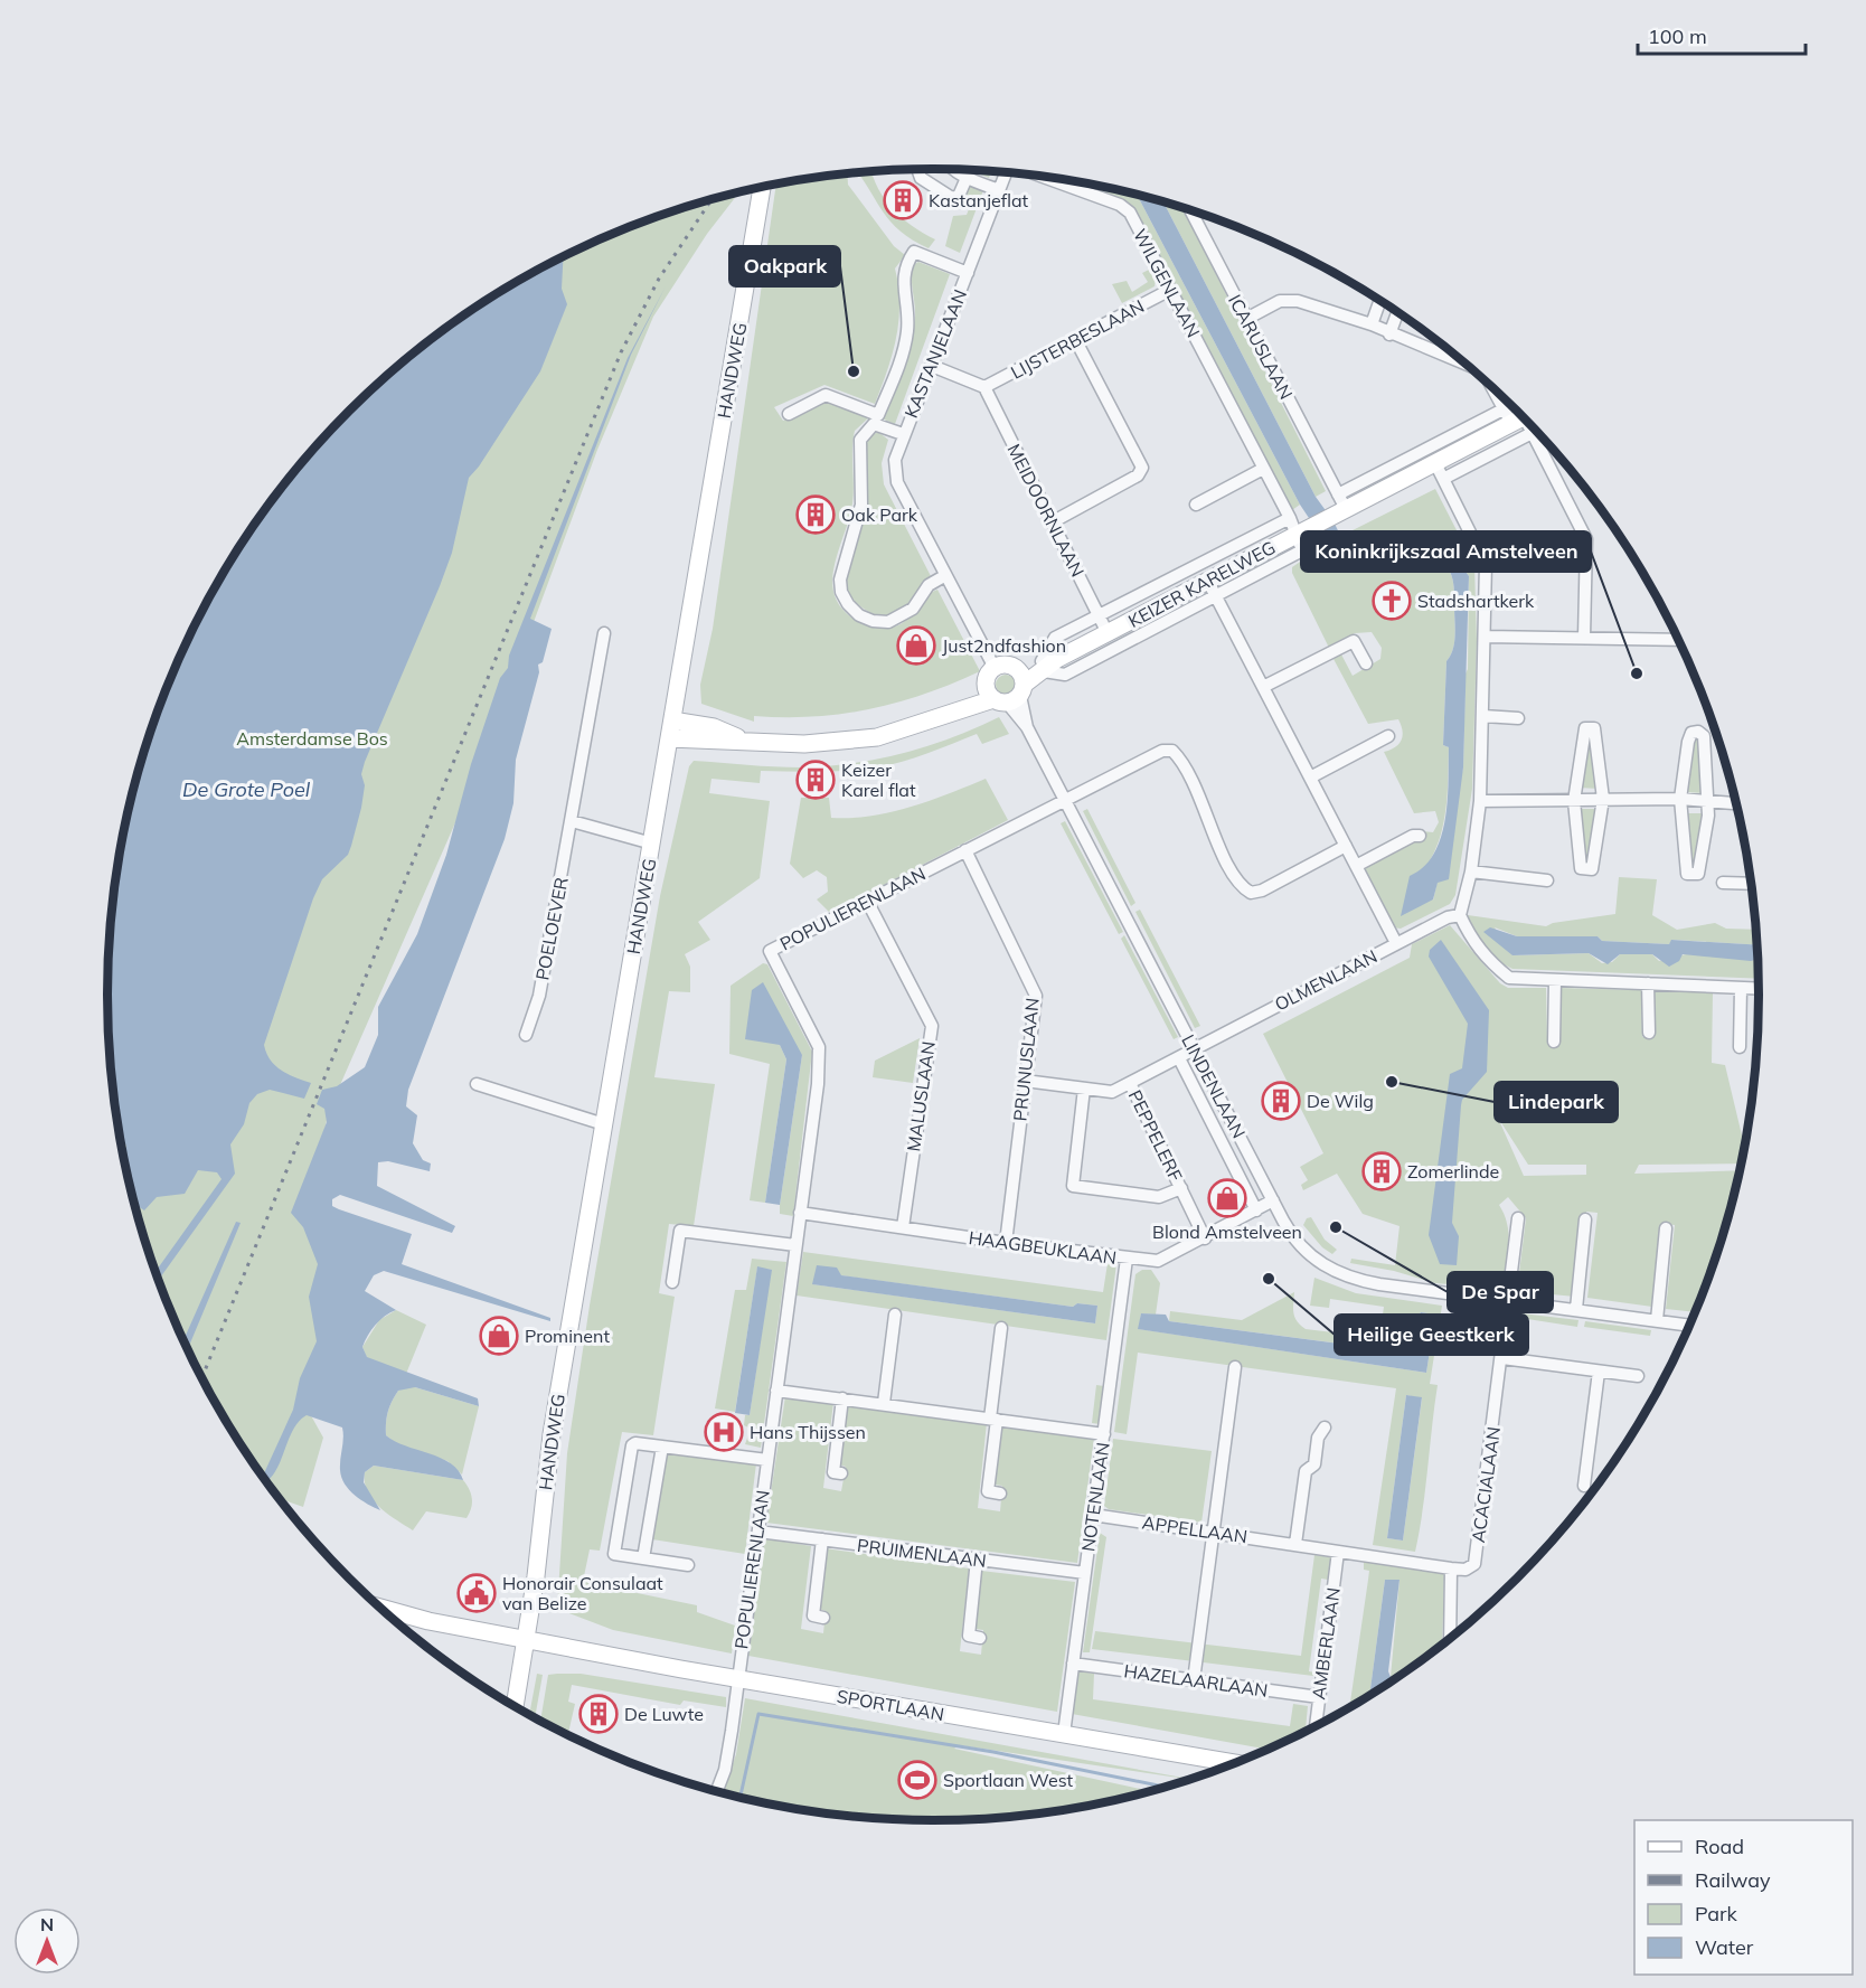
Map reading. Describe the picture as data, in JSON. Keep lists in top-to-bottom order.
{
  "streets": {
    "main road": ["HANDWEG", "KEIZER KARELWEG", "SPORTLAAN"],
    "street": [
      "WILGENLAAN",
      "LIJSTERBESLAAN",
      "ICARUSLAAN",
      "KASTANJELAAN",
      "MEIDOORNLAAN",
      "POPULIERENLAAN",
      "POELOEVER",
      "OLMENLAAN",
      "PRUNUSLAAN",
      "LINDENLAAN",
      "MALUSLAAN",
      "PEPPELERF",
      "HAAGBEUKLAAN",
      "ACACIALAAN",
      "NOTENLAAN",
      "APPELLAAN",
      "PRUIMENLAAN",
      "AMBERLAAN",
      "HAZELAARLAAN"
    ]
  },
  "crossings": [
    ["WILGENLAAN", "LIJSTERBESLAAN"],
    ["WILGENLAAN", "KEIZER KARELWEG"],
    ["LIJSTERBESLAAN", "MEIDOORNLAAN"],
    ["ICARUSLAAN", "KEIZER KARELWEG"],
    ["HANDWEG", "KEIZER KARELWEG"],
    ["HANDWEG", "SPORTLAAN"],
    ["MEIDOORNLAAN", "KEIZER KARELWEG"],
    ["KEIZER KARELWEG", "LINDENLAAN"],
    ["POPULIERENLAAN", "PRUNUSLAAN"],
    ["POPULIERENLAAN", "LINDENLAAN"],
    ["POPULIERENLAAN", "MALUSLAAN"],
    ["POPULIERENLAAN", "HAAGBEUKLAAN"],
    ["POPULIERENLAAN", "PRUIMENLAAN"],
    ["POPULIERENLAAN", "SPORTLAAN"],
    ["OLMENLAAN", "LINDENLAAN"],
    ["OLMENLAAN", "PEPPELERF"],
    ["PRUNUSLAAN", "PEPPELERF"],
    ["PRUNUSLAAN", "HAAGBEUKLAAN"],
    ["LINDENLAAN", "PEPPELERF"],
    ["LINDENLAAN", "HAAGBEUKLAAN"],
    ["LINDENLAAN", "ACACIALAAN"],
    ["MALUSLAAN", "HAAGBEUKLAAN"],
    ["PEPPELERF", "HAAGBEUKLAAN"],
    ["HAAGBEUKLAAN", "NOTENLAAN"],
    ["ACACIALAAN", "APPELLAAN"],
    ["NOTENLAAN", "APPELLAAN"],
    ["NOTENLAAN", "PRUIMENLAAN"],
    ["NOTENLAAN", "HAZELAARLAAN"],
    ["NOTENLAAN", "SPORTLAAN"],
    ["APPELLAAN", "AMBERLAAN"],
    ["AMBERLAAN", "HAZELAARLAAN"]
  ],
  "water": ["De Grote Poel"],
  "parks": ["Amsterdamse Bos"],
  "places": {
    "building": [
      "Kastanjeflat",
      "Oak Park",
      "Keizer Karel flat",
      "De Wilg",
      "Zomerlinde",
      "De Luwte"
    ],
    "other": [
      "Oakpark",
      "Koninkrijkszaal Amstelveen",
      "Lindepark",
      "De Spar",
      "Heilige Geestkerk"
    ],
    "church": ["Stadshartkerk"],
    "shop": ["Just2ndfashion", "Blond Amstelveen", "Prominent"],
    "hospital": ["Hans Thijssen"],
    "public building": ["Honorair Consulaat van Belize"],
    "sports": ["Sportlaan West"]
  },
  "legend": [
    "Road",
    "Railway",
    "Park",
    "Water"
  ],
  "scale_bar": "100 m",
  "north": "top"
}
